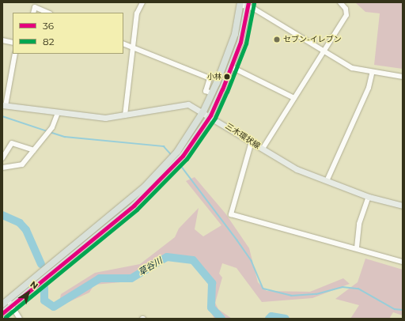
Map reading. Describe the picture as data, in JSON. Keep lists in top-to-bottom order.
{
  "streets": {
    "main road": ["三木環状線"]
  },
  "water": ["草谷川"],
  "places": ["セブン-イレブン", "小林"],
  "lines": ["transit line 36", "transit line 82"],
  "legend": ["36", "82"],
  "north": "top right"
}
